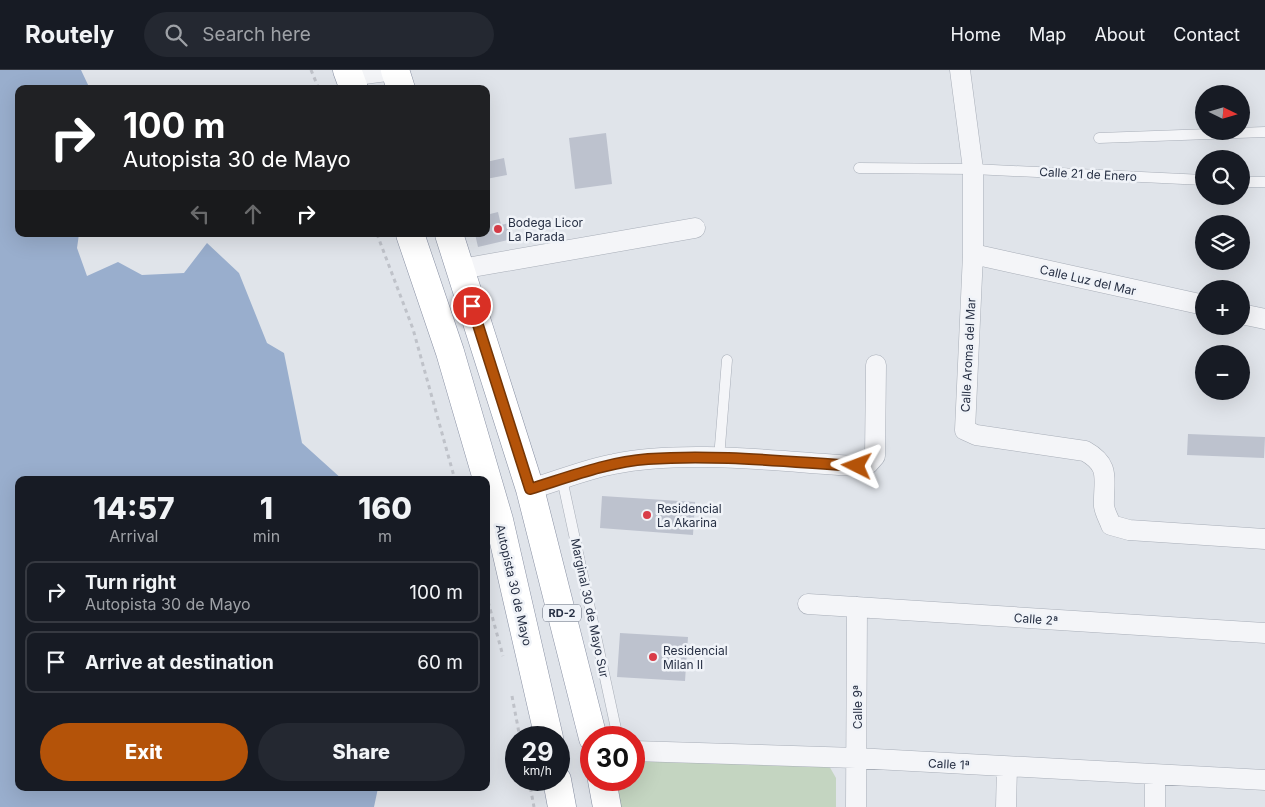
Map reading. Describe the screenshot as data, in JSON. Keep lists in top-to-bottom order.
{
  "streets": {
    "highway": ["Autopista 30 de Mayo", "RD-2"],
    "street": [
      "Calle Luz del Mar",
      "Calle Aroma del Mar",
      "Calle 2ª",
      "Calle 9ª",
      "Calle 1ª"
    ],
    "lane": ["Calle 21 de Enero", "Marginal 30 de Mayo Sur"]
  },
  "crossings": [
    ["Calle 21 de Enero", "Calle Aroma del Mar"],
    ["Calle Luz del Mar", "Calle Aroma del Mar"],
    ["Calle 2ª", "Calle 9ª"],
    ["Calle 9ª", "Calle 1ª"]
  ],
  "places": ["Bodega Licor La Parada", "Residencial La Akarina", "Residencial Milan II"],
  "north": "right",
  "page": {
    "header": "Routely",
    "search": "Search here",
    "nav": [
      "Home",
      "Map",
      "About",
      "Contact"
    ],
    "map_buttons": ["+", "−"],
    "turn": ["100 m", "Autopista 30 de Mayo"],
    "eta": [
      "14:57",
      "Arrival",
      "1",
      "min",
      "160",
      "m"
    ],
    "list": [
      {
        "name": "Turn right",
        "note": "Autopista 30 de Mayo",
        "value": "100 m"
      },
      {
        "name": "Arrive at destination",
        "value": "60 m"
      }
    ],
    "buttons": ["Exit", "Share"],
    "speed": "29 km/h",
    "limit": "30"
  }
}
